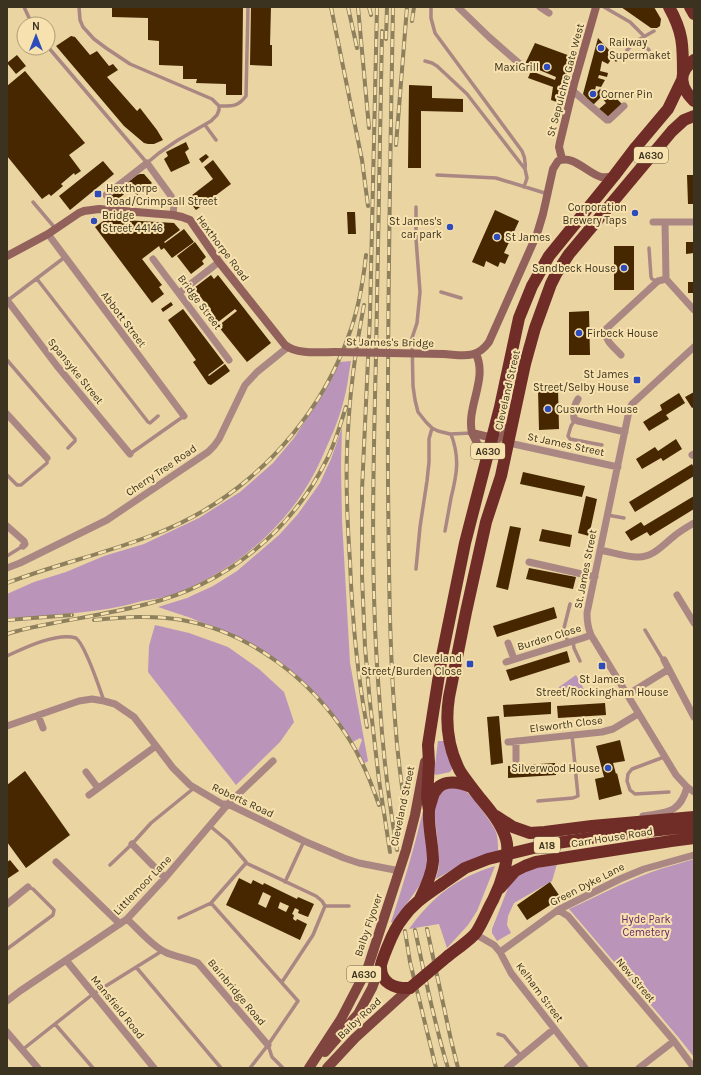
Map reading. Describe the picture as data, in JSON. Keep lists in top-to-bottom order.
{
  "streets": {
    "highway": [
      "A630",
      "Cleveland Street",
      "Carr House Road",
      "A18",
      "Balby Flyover"
    ],
    "main road": ["Balby Road"],
    "street": [
      "St Sepulchre Gate West",
      "Hexthorpe Road",
      "Bridge Street",
      "Abbott Street",
      "St James's Bridge",
      "Spansyke Street",
      "St James Street",
      "Cherry Tree Road",
      "St. James Street",
      "Burden Close",
      "Elsworth Close",
      "Roberts Road",
      "Green Dyke Lane",
      "Littlemoor Lane",
      "New Street",
      "Bainbridge Road",
      "Kelham Street",
      "Mansfield Road"
    ]
  },
  "crossings": [
    ["A630", "Cleveland Street"],
    ["A630", "Carr House Road"],
    ["A630", "A18"],
    ["A630", "Balby Flyover"],
    ["A630", "Kelham Street"],
    ["A630", "Balby Road"],
    ["Hexthorpe Road", "Abbott Street"],
    ["Hexthorpe Road", "St James's Bridge"],
    ["Hexthorpe Road", "Cherry Tree Road"],
    ["St James's Bridge", "Cherry Tree Road"],
    ["Cleveland Street", "St James Street"],
    ["Cleveland Street", "Roberts Road"],
    ["Cleveland Street", "Balby Flyover"],
    ["St James Street", "St. James Street"],
    ["St. James Street", "Burden Close"],
    ["St. James Street", "Elsworth Close"],
    ["Roberts Road", "Littlemoor Lane"],
    ["Roberts Road", "Balby Flyover"],
    ["Carr House Road", "Balby Flyover"],
    ["Green Dyke Lane", "New Street"],
    ["Green Dyke Lane", "Kelham Street"],
    ["Littlemoor Lane", "Bainbridge Road"],
    ["Littlemoor Lane", "Mansfield Road"]
  ],
  "parks": ["Hyde Park Cemetery"],
  "places": {
    "other": [
      "Railway Supermaket",
      "MaxiGrill",
      "Corner Pin",
      "Corporation Brewery Taps",
      "Bridge Street 44146",
      "St James's car park",
      "St James",
      "Sandbeck House",
      "Firbeck House",
      "Cusworth House",
      "Silverwood House"
    ],
    "transit": [
      "Hexthorpe Road/Crimpsall Street",
      "St James Street/Selby House",
      "Cleveland Street/Burden Close",
      "St James Street/Rockingham House"
    ]
  },
  "north": "top"
}
